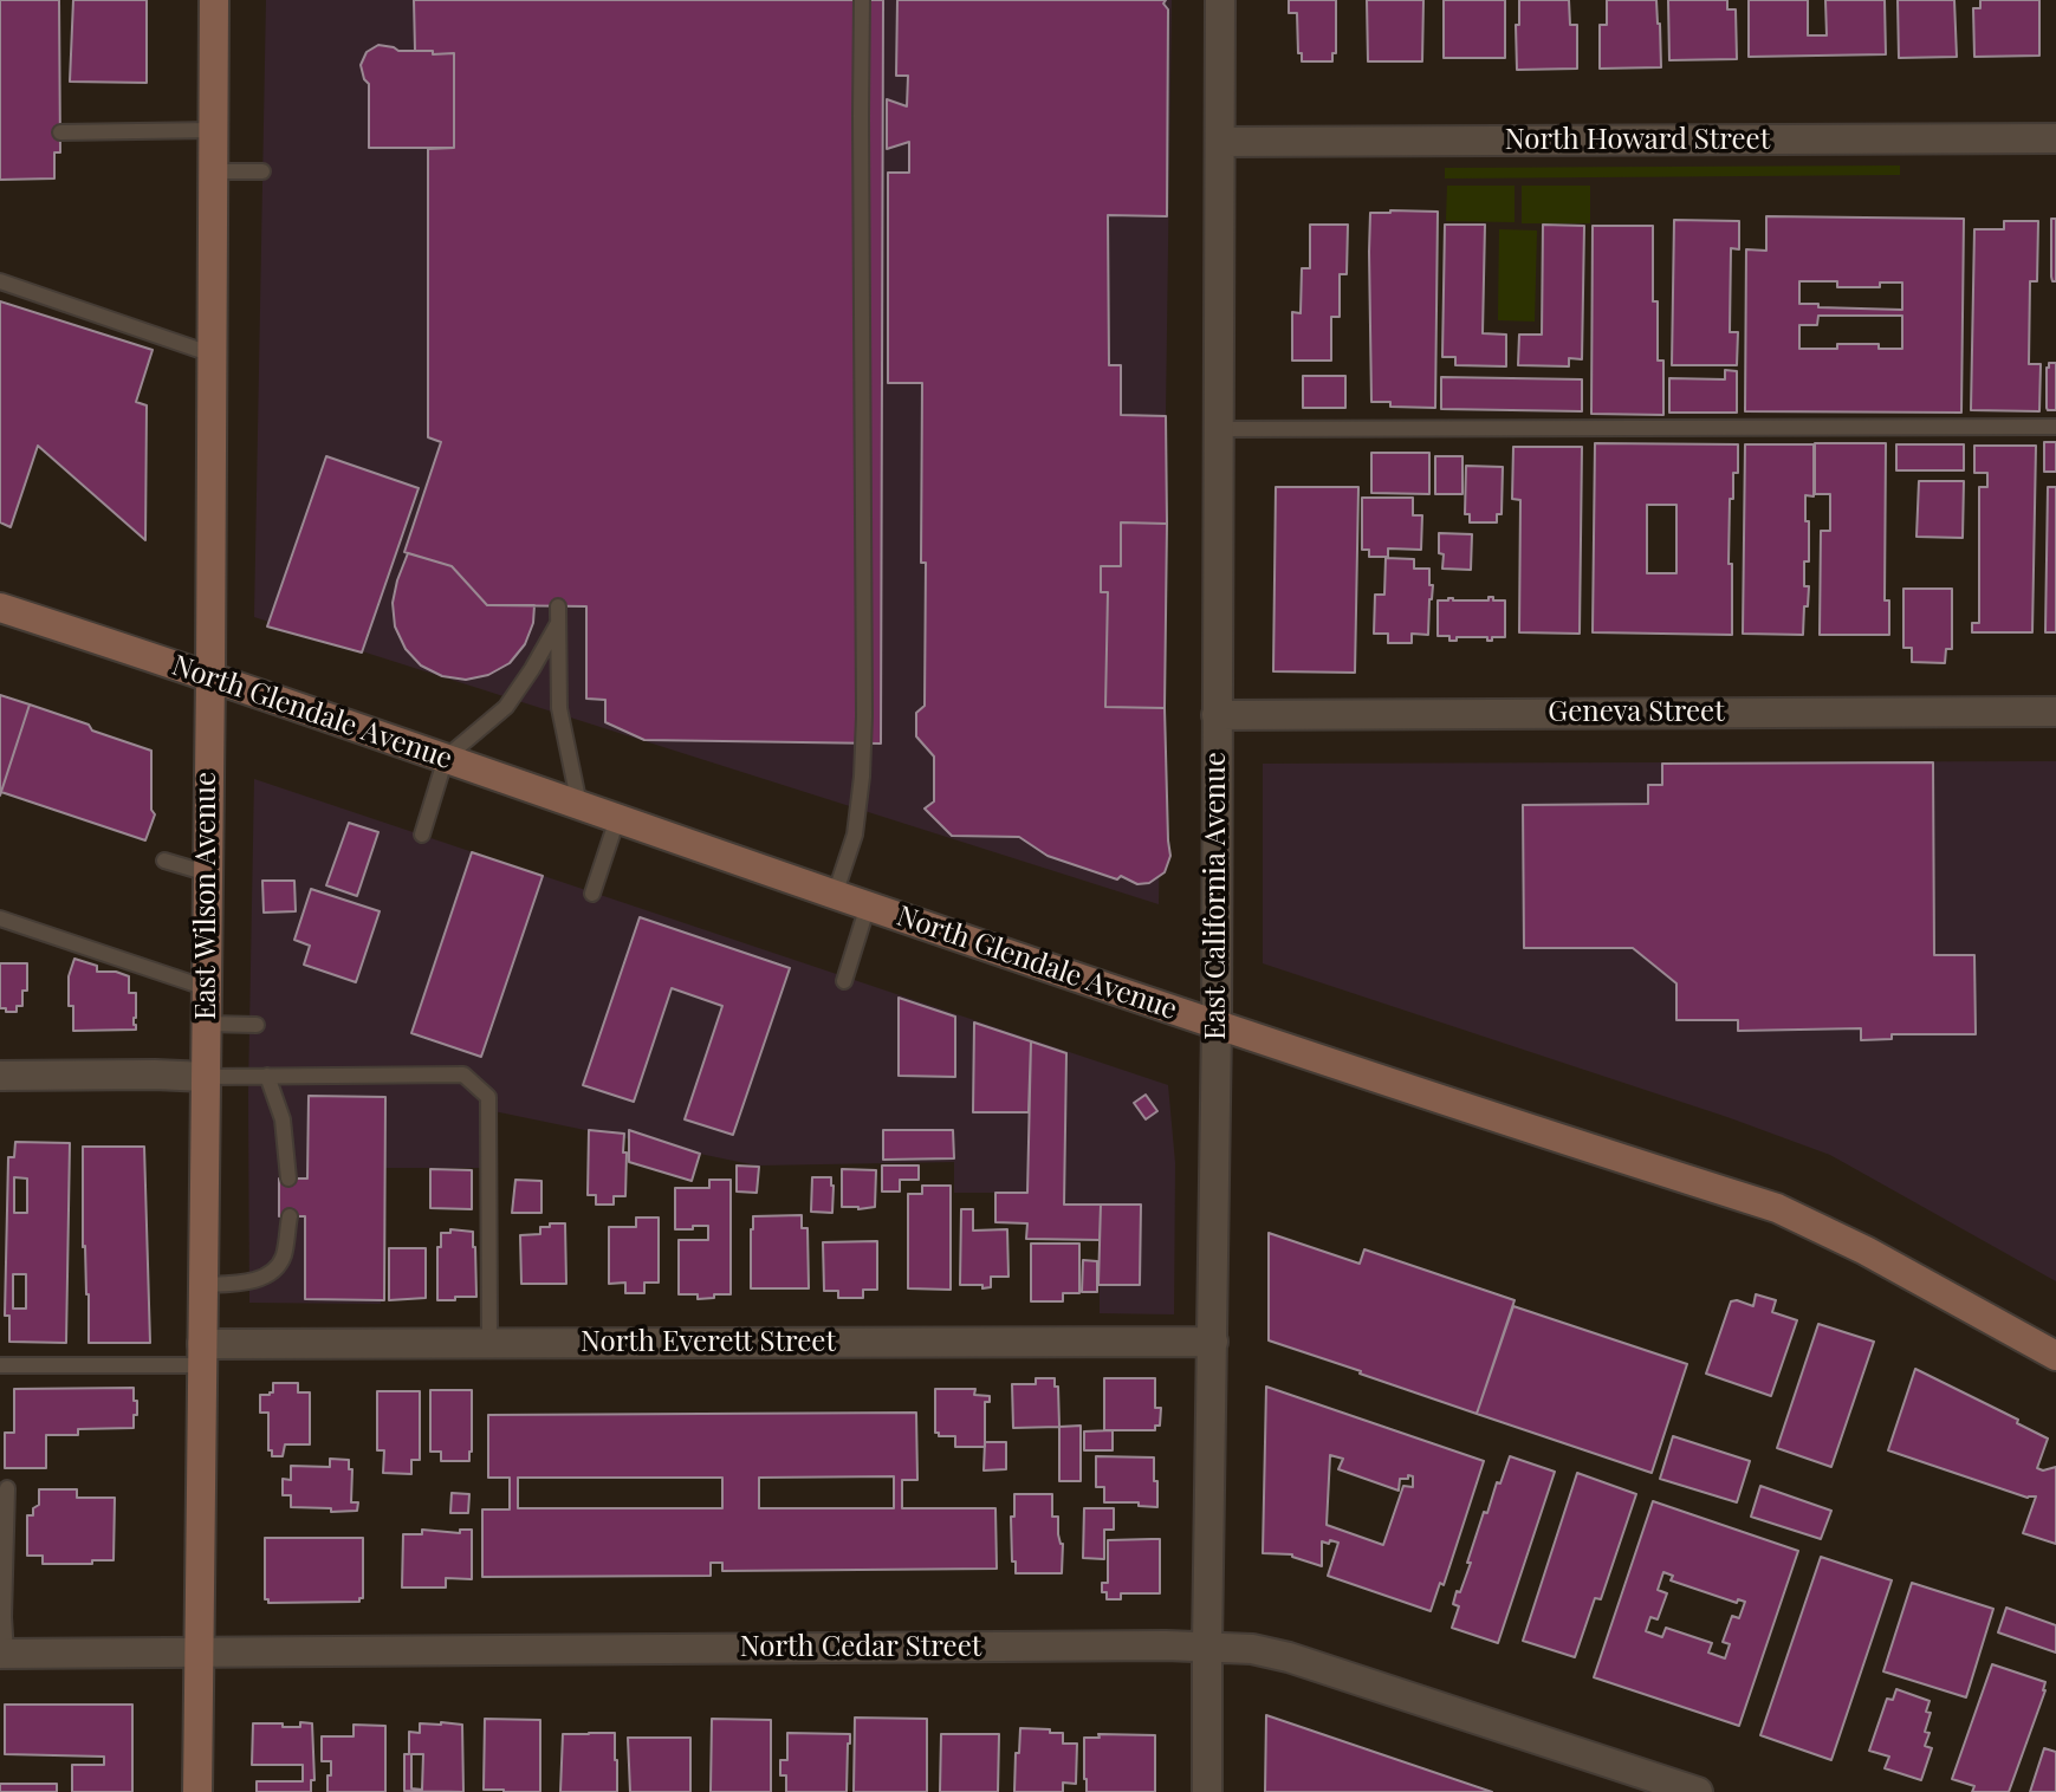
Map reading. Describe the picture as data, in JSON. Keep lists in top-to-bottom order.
{
  "streets": {
    "main road": ["North Glendale Avenue", "East Wilson Avenue"],
    "street": [
      "North Howard Street",
      "Geneva Street",
      "East California Avenue",
      "North Everett Street",
      "North Cedar Street"
    ]
  },
  "crossings": [
    ["North Howard Street", "East California Avenue"],
    ["North Glendale Avenue", "East Wilson Avenue"],
    ["North Glendale Avenue", "East California Avenue"],
    ["Geneva Street", "East California Avenue"],
    ["East Wilson Avenue", "North Everett Street"],
    ["East Wilson Avenue", "North Cedar Street"],
    ["East California Avenue", "North Everett Street"],
    ["East California Avenue", "North Cedar Street"]
  ]
}
